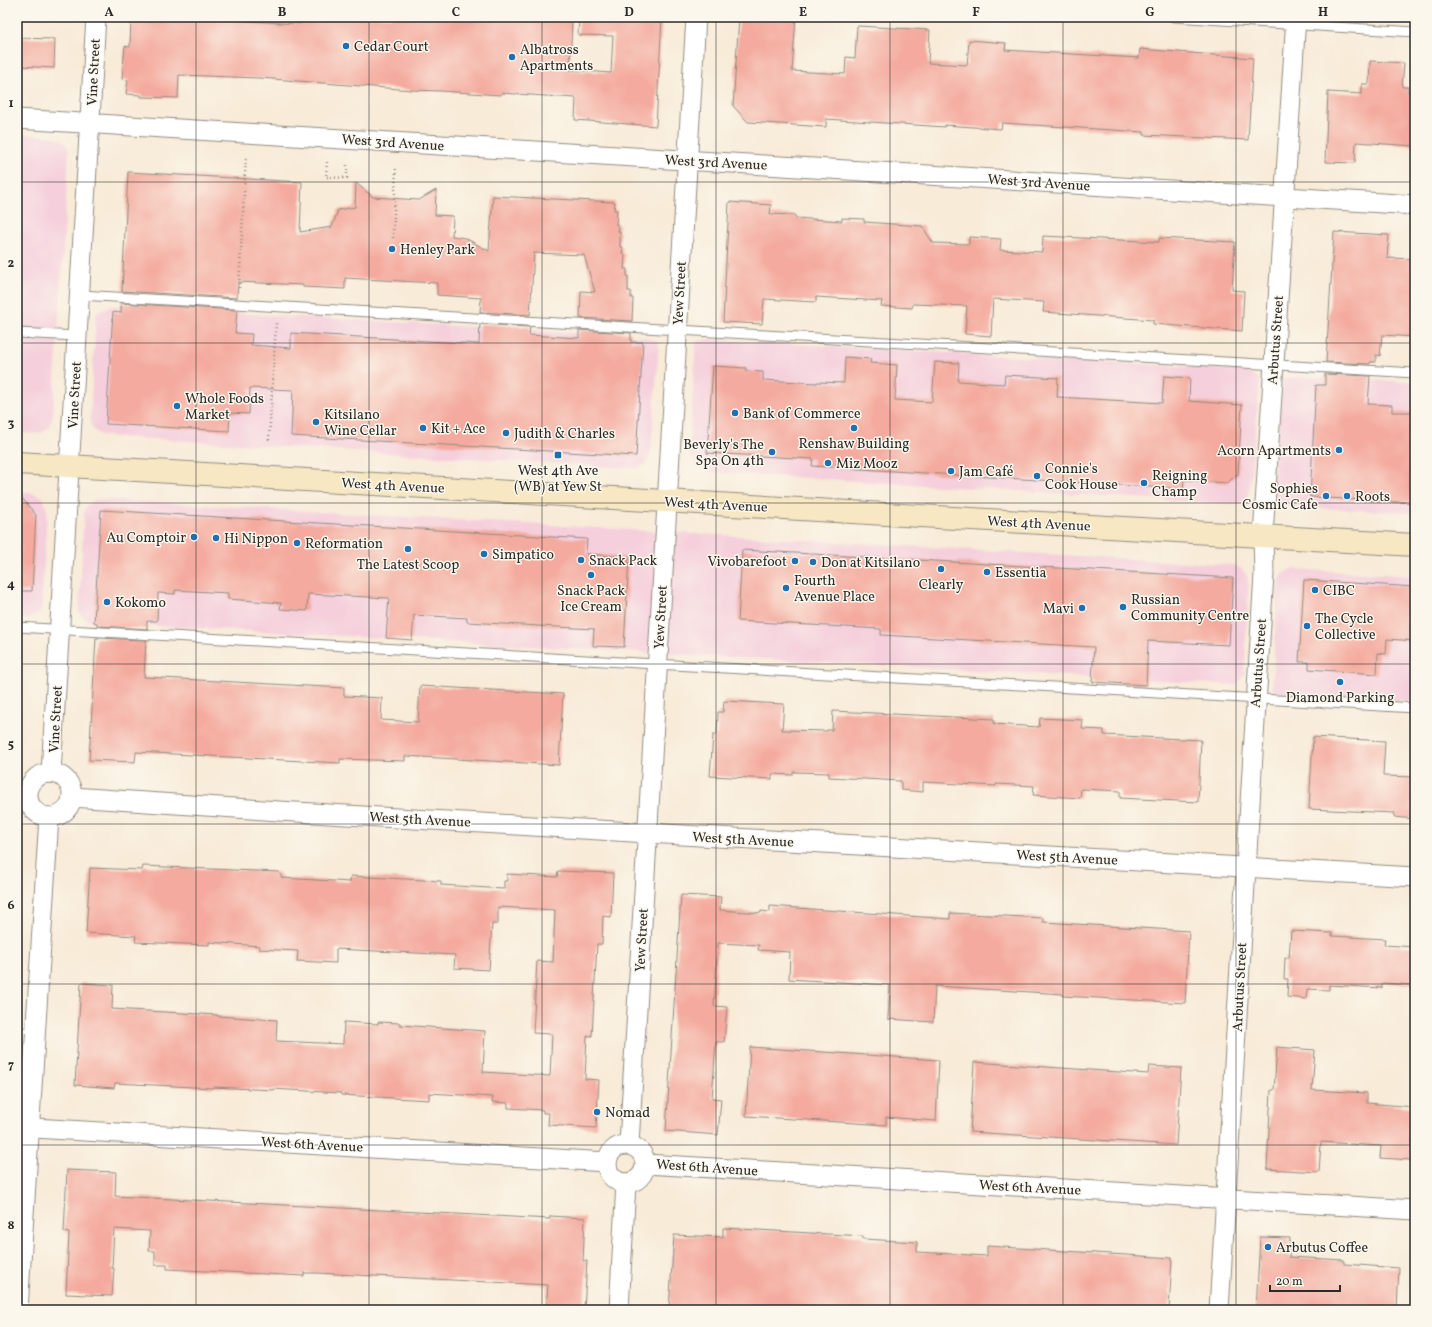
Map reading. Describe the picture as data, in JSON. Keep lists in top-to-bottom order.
{
  "streets": {
    "main road": ["West 4th Avenue"],
    "street": [
      "Vine Street",
      "West 3rd Avenue",
      "Yew Street",
      "Arbutus Street",
      "West 5th Avenue",
      "West 6th Avenue"
    ]
  },
  "crossings": [
    ["Vine Street", "West 3rd Avenue"],
    ["Vine Street", "West 4th Avenue"],
    ["Vine Street", "West 5th Avenue"],
    ["West 3rd Avenue", "Yew Street"],
    ["West 3rd Avenue", "Arbutus Street"],
    ["Yew Street", "West 4th Avenue"],
    ["Yew Street", "West 5th Avenue"],
    ["Yew Street", "West 6th Avenue"],
    ["Arbutus Street", "West 4th Avenue"],
    ["Arbutus Street", "West 5th Avenue"],
    ["Arbutus Street", "West 6th Avenue"]
  ],
  "places": {
    "other": [
      "Cedar Court",
      "Albatross Apartments",
      "Henley Park",
      "Whole Foods Market",
      "Bank of Commerce",
      "Kitsilano Wine Cellar",
      "Kit + Ace",
      "Renshaw Building",
      "Judith & Charles",
      "Acorn Apartments",
      "Beverly's The Spa On 4th",
      "Miz Mooz",
      "Jam Café",
      "Connie's Cook House",
      "Reigning Champ",
      "Sophies Cosmic Cafe",
      "Roots",
      "Au Comptoir",
      "Hi Nippon",
      "Reformation",
      "The Latest Scoop",
      "Simpatico",
      "Snack Pack",
      "Vivobarefoot",
      "Don at Kitsilano",
      "Clearly",
      "Essentia",
      "Snack Pack Ice Cream",
      "Fourth Avenue Place",
      "CIBC",
      "Kokomo",
      "Russian Community Centre",
      "Mavi",
      "The Cycle Collective",
      "Diamond Parking",
      "Nomad",
      "Arbutus Coffee"
    ],
    "transit": ["West 4th Ave (WB) at Yew St"]
  },
  "scale_bar": "20 m",
  "grid": {
    "columns": [
      "A",
      "B",
      "C",
      "D",
      "E",
      "F",
      "G",
      "H"
    ],
    "rows": [
      "1",
      "2",
      "3",
      "4",
      "5",
      "6",
      "7",
      "8"
    ]
  }
}
